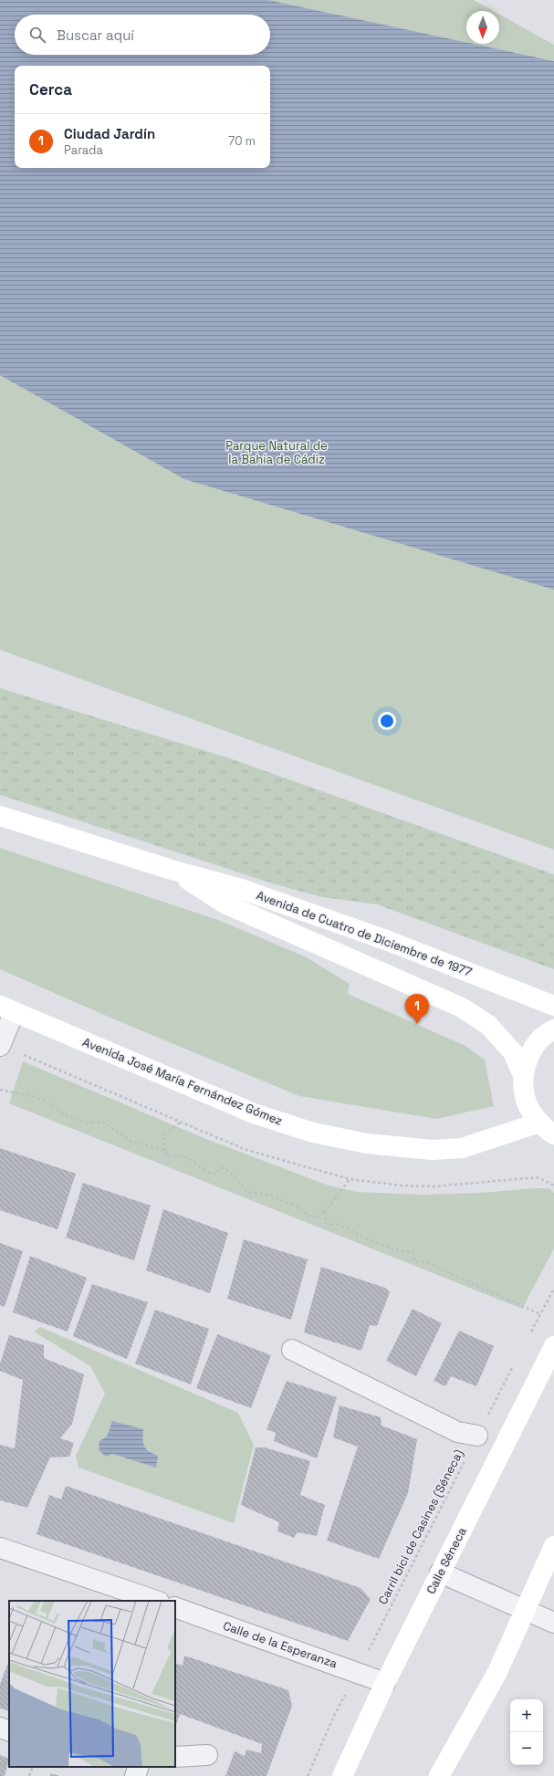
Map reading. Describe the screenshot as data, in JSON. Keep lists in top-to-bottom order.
{
  "streets": {
    "street": [
      "Avenida de Cuatro de Diciembre de 1977",
      "Avenida José María Fernández Gómez",
      "Calle Séneca",
      "Calle de la Esperanza"
    ],
    "path": ["Carril bici de Casines (Séneca)"]
  },
  "crossings": [
    ["Carril bici de Casines (Séneca)", "Calle de la Esperanza"],
    ["Calle Séneca", "Calle de la Esperanza"]
  ],
  "parks": ["Parque Natural de la Bahía de Cádiz"],
  "north": "bottom",
  "page": {
    "search": "Buscar aquí",
    "heading": "Cerca",
    "list": [
      {
        "mark": "1",
        "name": "Ciudad Jardín",
        "note": "Parada",
        "value": "70 m"
      }
    ],
    "pins": "1",
    "map_buttons": ["+", "−"]
  }
}
